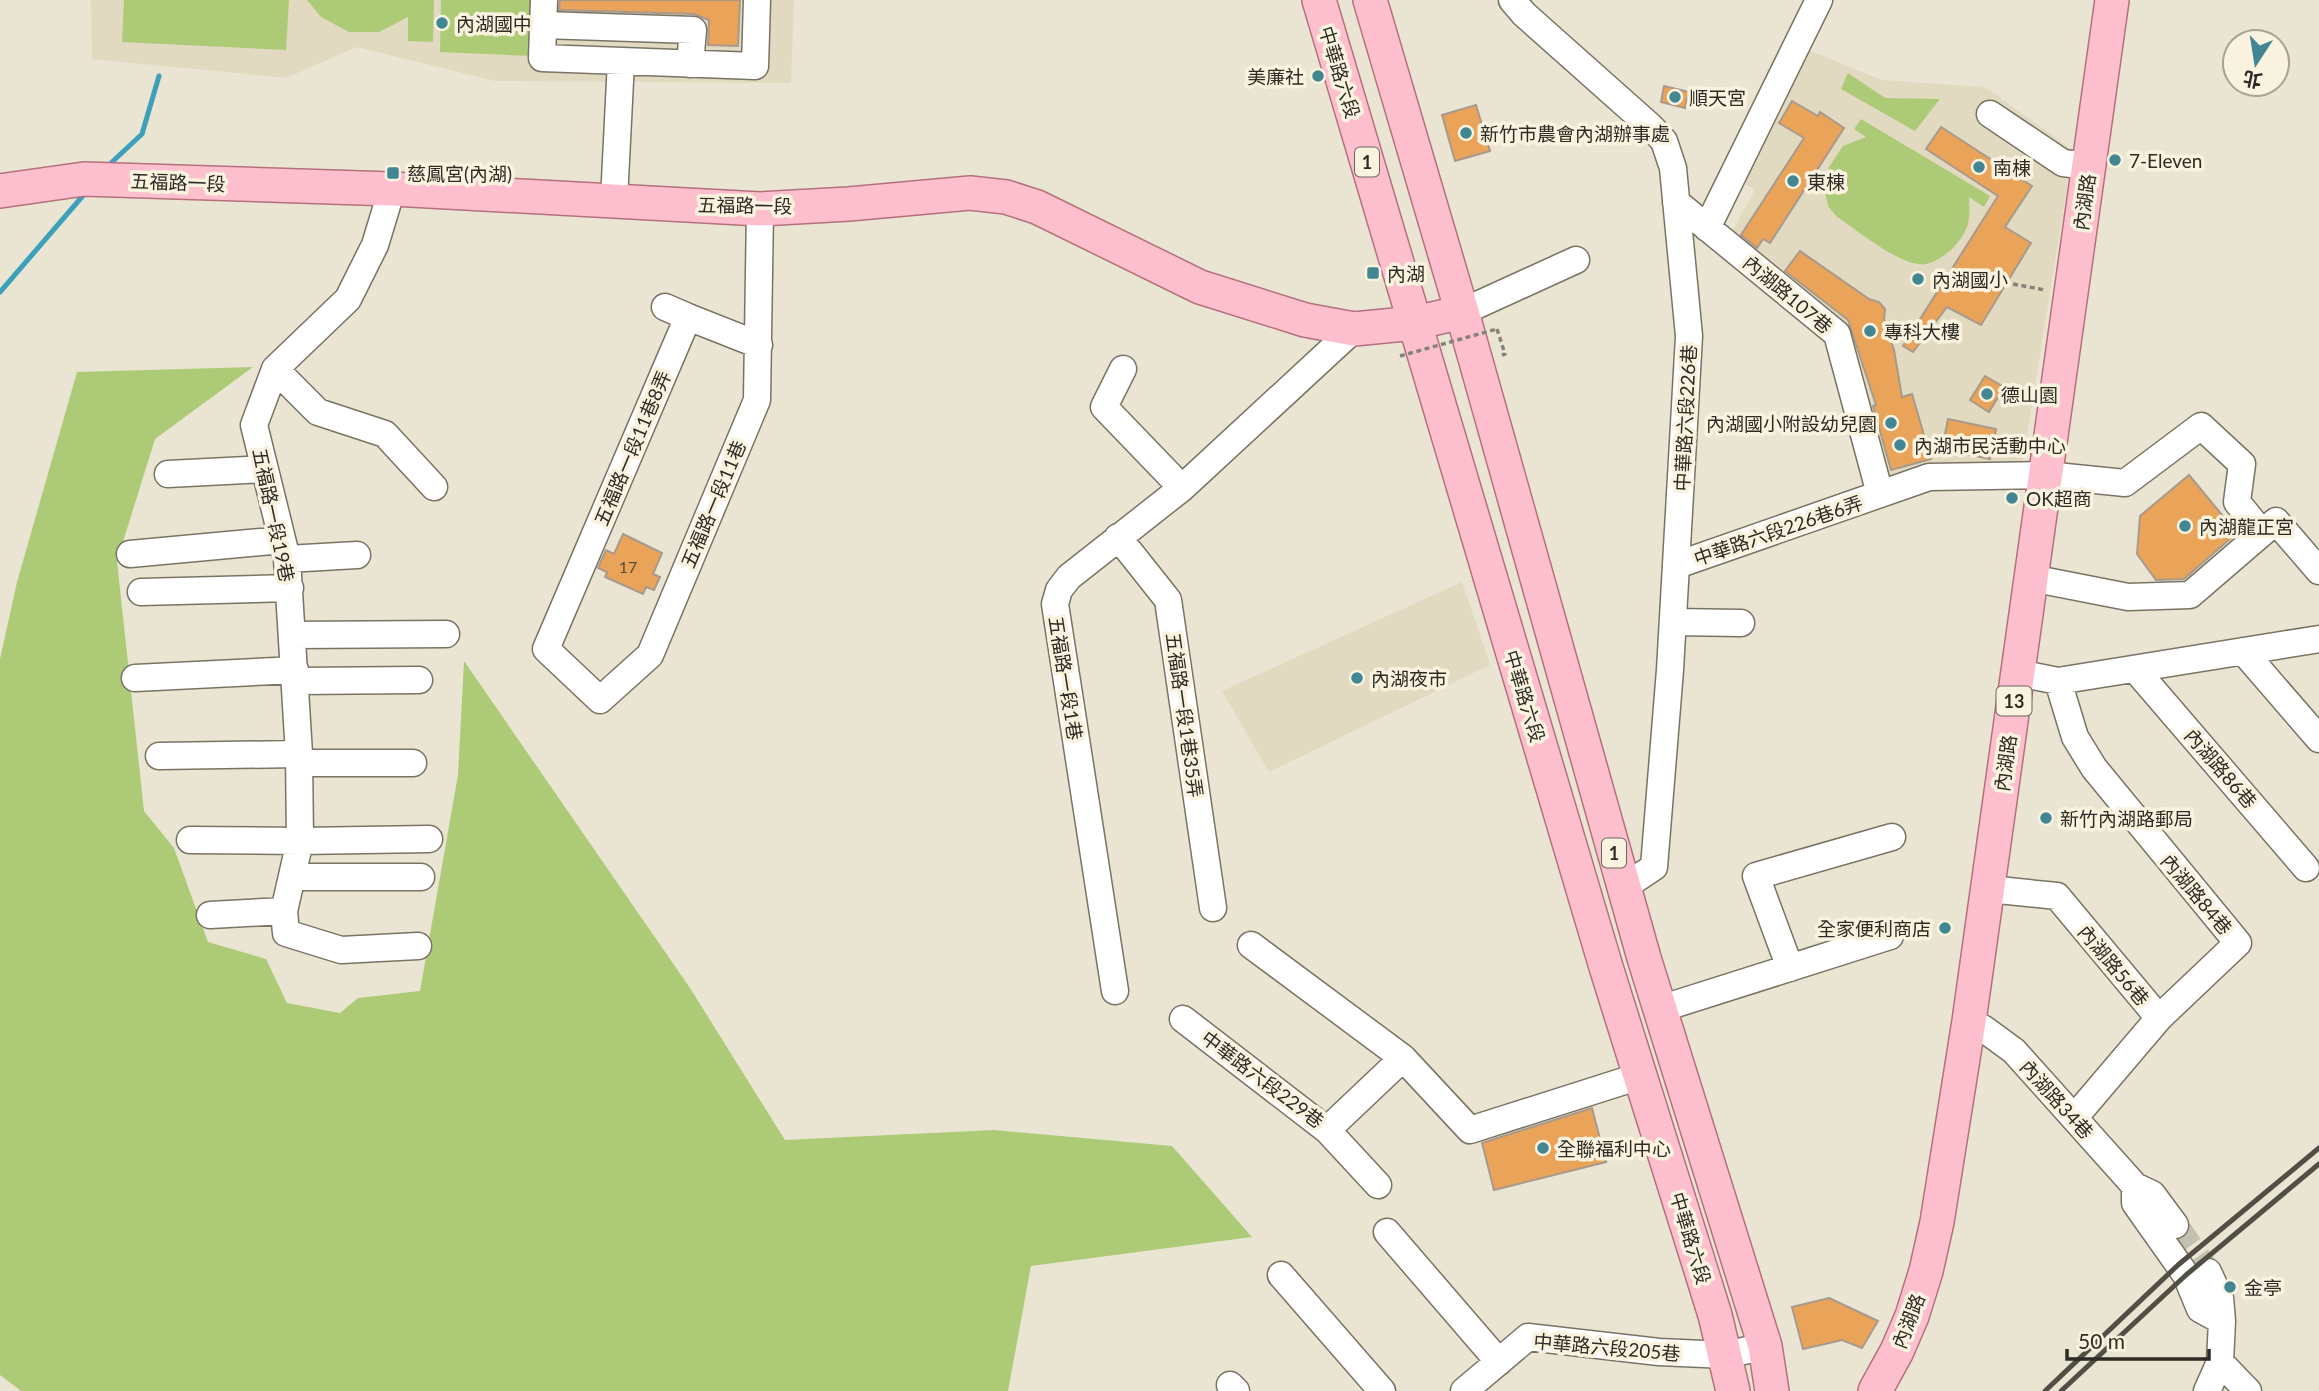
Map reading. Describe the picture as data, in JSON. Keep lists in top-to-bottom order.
{
  "streets": {
    "main road": [
      "中華路六段",
      "1",
      "五福路一段",
      "內湖路",
      "13"
    ],
    "street": [
      "內湖路107巷",
      "中華路六段226巷",
      "五福路一段11巷8弄",
      "五福路一段11巷",
      "五福路一段19巷",
      "中華路六段226巷6弄",
      "五福路一段1巷",
      "五福路一段1巷35弄",
      "內湖路86巷",
      "內湖路84巷",
      "內湖路56巷",
      "中華路六段229巷",
      "內湖路34巷",
      "中華路六段205巷"
    ]
  },
  "crossings": [
    ["中華路六段", "五福路一段"],
    ["中華路六段", "中華路六段226巷"],
    ["中華路六段", "中華路六段205巷"],
    ["五福路一段", "五福路一段11巷"],
    ["五福路一段", "五福路一段19巷"],
    ["五福路一段", "五福路一段1巷"],
    ["內湖路", "內湖路56巷"],
    ["內湖路", "內湖路34巷"],
    ["內湖路107巷", "中華路六段226巷"],
    ["內湖路107巷", "中華路六段226巷6弄"],
    ["中華路六段226巷", "中華路六段226巷6弄"],
    ["五福路一段11巷8弄", "五福路一段11巷"],
    ["五福路一段1巷", "五福路一段1巷35弄"],
    ["內湖路84巷", "內湖路56巷"],
    ["內湖路56巷", "內湖路34巷"]
  ],
  "places": {
    "other": [
      "內湖國中",
      "美廉社",
      "順天宮",
      "新竹市農會內湖辦事處",
      "7-Eleven",
      "南棟",
      "東棟",
      "內湖國小",
      "專科大樓",
      "德山園",
      "內湖國小附設幼兒園",
      "內湖市民活動中心",
      "OK超商",
      "內湖龍正宮",
      "內湖夜市",
      "新竹內湖路郵局",
      "全家便利商店",
      "全聯福利中心",
      "金亭"
    ],
    "transit": ["慈鳳宮(內湖)", "內湖"]
  },
  "house_numbers": ["17"],
  "scale_bar": "50 m",
  "north": "bottom"
}
